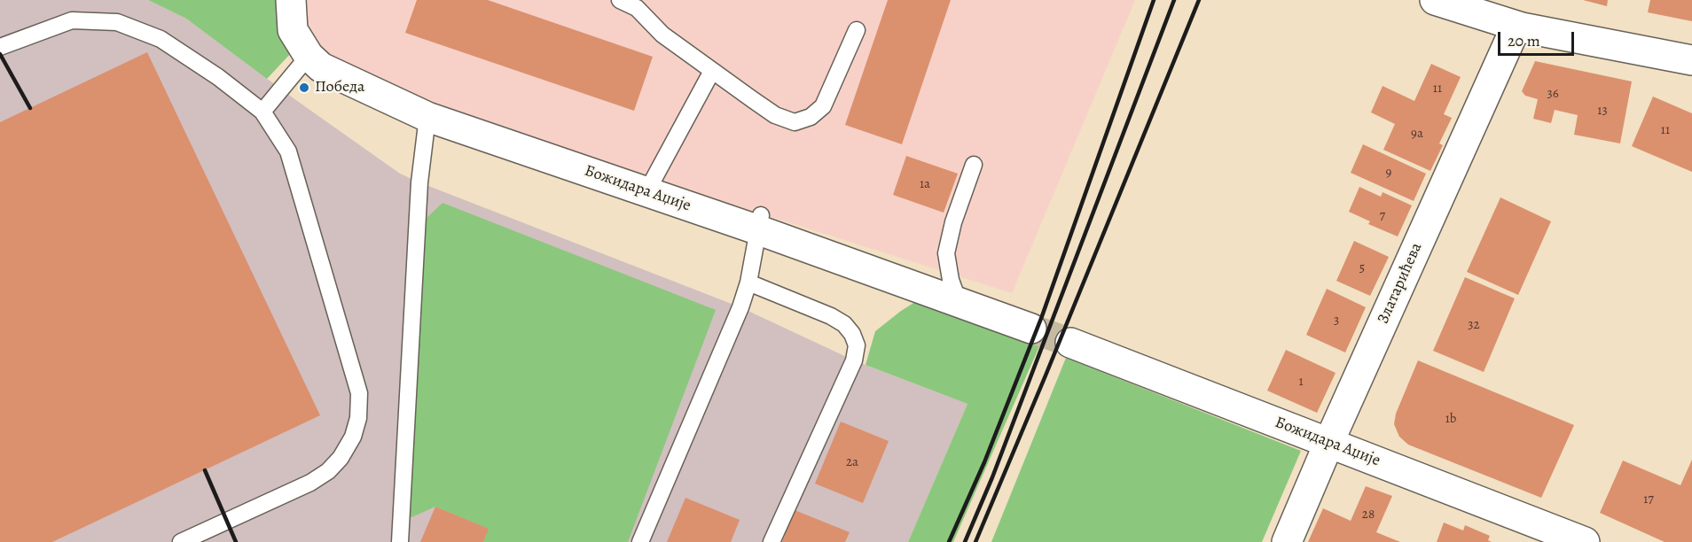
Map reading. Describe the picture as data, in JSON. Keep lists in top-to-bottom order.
{
  "streets": {
    "street": ["Божидара Аџије", "Златарићева"]
  },
  "crossings": [
    ["Божидара Аџије", "Златарићева"]
  ],
  "places": ["Победа"],
  "house_numbers": [
    "11",
    "36",
    "13",
    "11",
    "9a",
    "9",
    "1a",
    "7",
    "5",
    "3",
    "32",
    "1",
    "1b",
    "2a",
    "17",
    "28"
  ],
  "scale_bar": "20 m"
}
